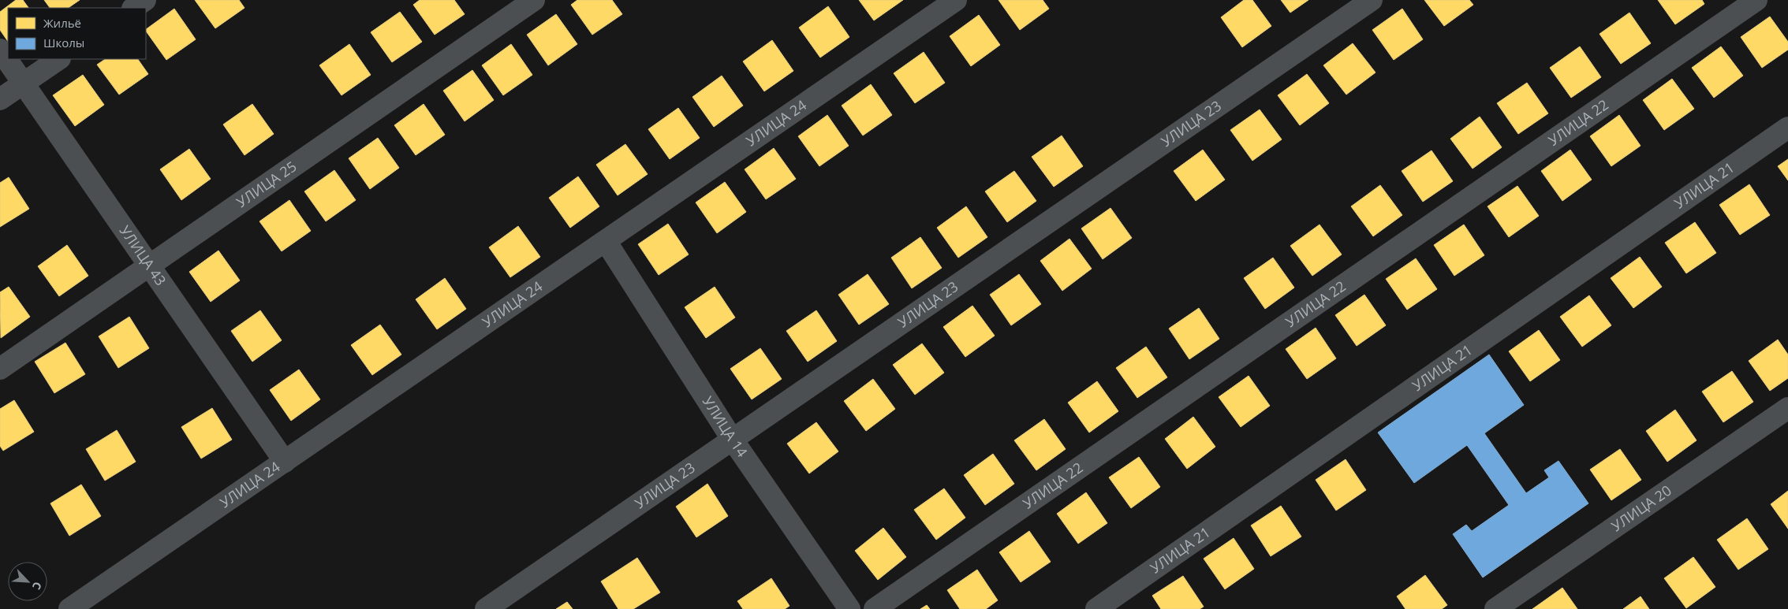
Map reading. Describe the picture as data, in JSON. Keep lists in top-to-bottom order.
{
  "streets": {
    "street": [
      "УЛИЦА 22",
      "УЛИЦА 24",
      "УЛИЦА 23",
      "УЛИЦА 25",
      "УЛИЦА 21",
      "УЛИЦА 43",
      "УЛИЦА 14",
      "УЛИЦА 20"
    ]
  },
  "crossings": [
    ["УЛИЦА 24", "УЛИЦА 43"],
    ["УЛИЦА 24", "УЛИЦА 14"],
    ["УЛИЦА 23", "УЛИЦА 14"],
    ["УЛИЦА 25", "УЛИЦА 43"]
  ],
  "legend": ["Жильё", "Школы"],
  "north": "bottom right"
}
